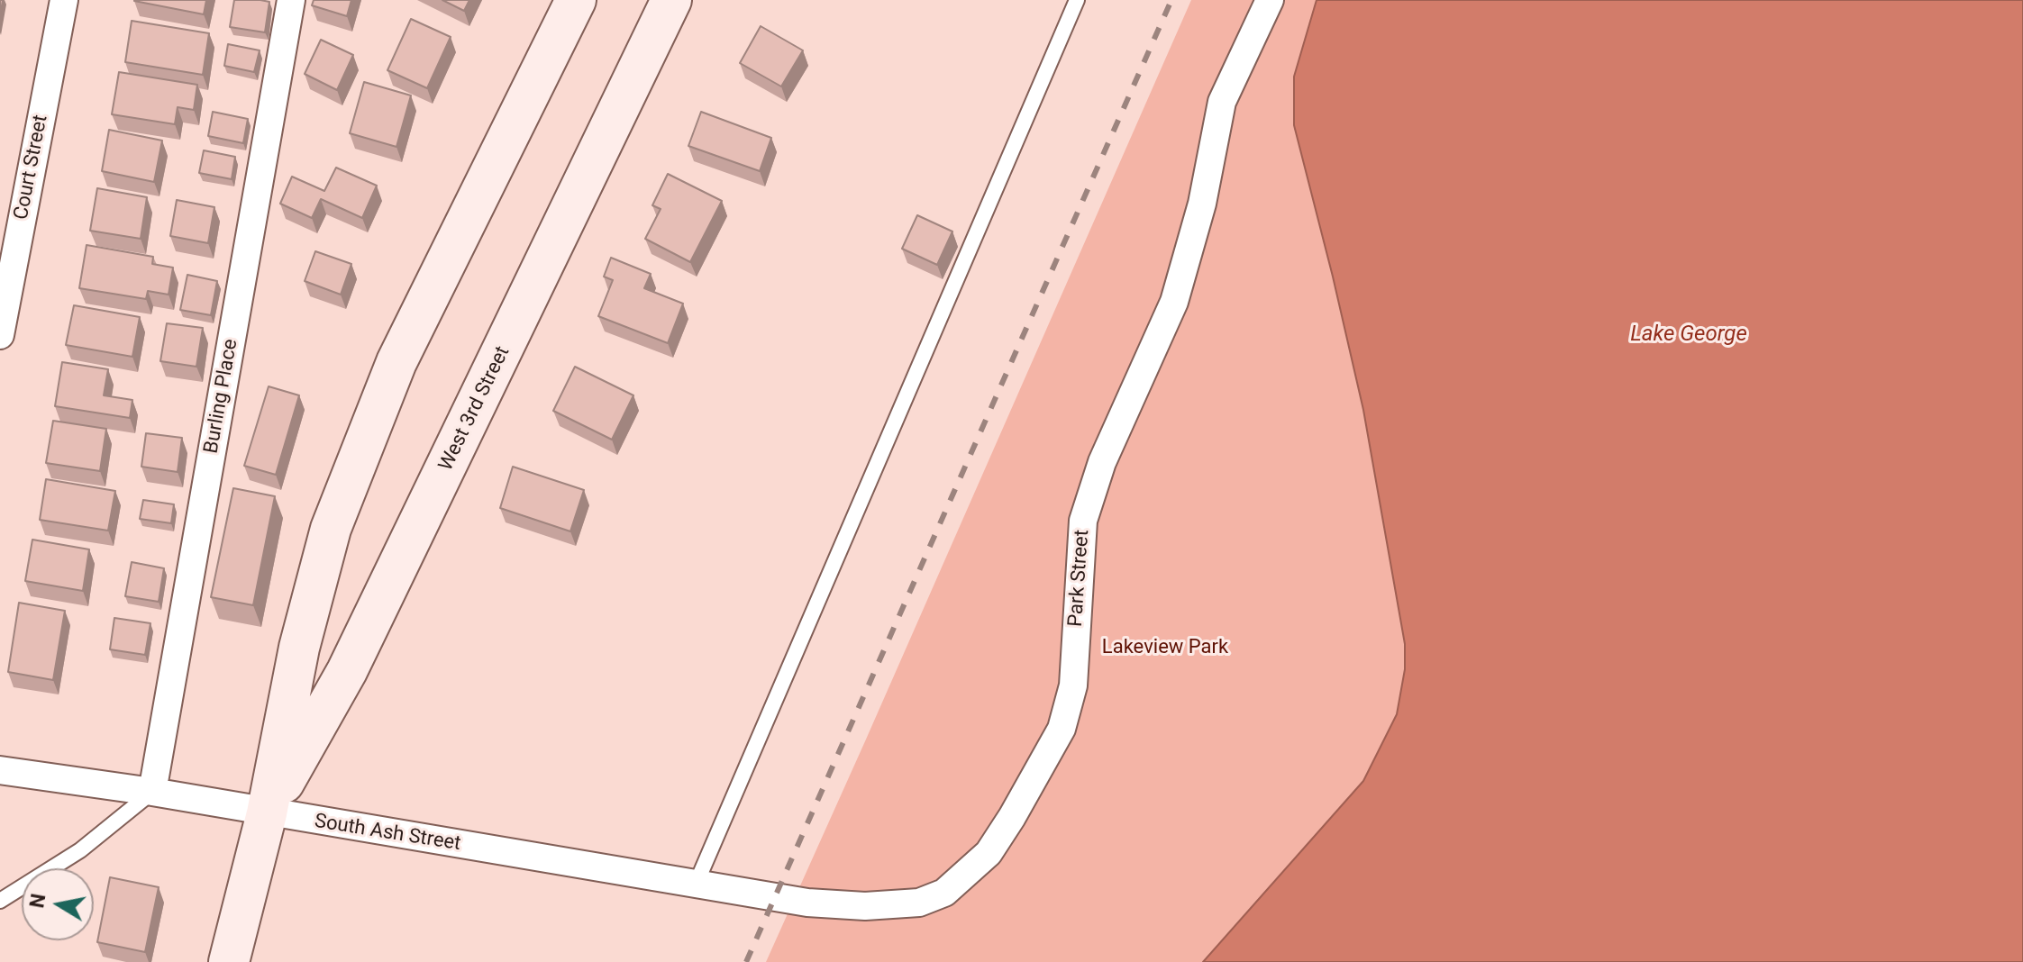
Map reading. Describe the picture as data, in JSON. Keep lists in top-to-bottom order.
{
  "streets": {
    "street": [
      "Court Street",
      "Burling Place",
      "West 3rd Street",
      "Park Street",
      "South Ash Street"
    ]
  },
  "crossings": [
    ["Burling Place", "South Ash Street"],
    ["West 3rd Street", "South Ash Street"],
    ["Park Street", "South Ash Street"]
  ],
  "water": ["Lake George"],
  "parks": ["Lakeview Park"],
  "north": "left"
}
